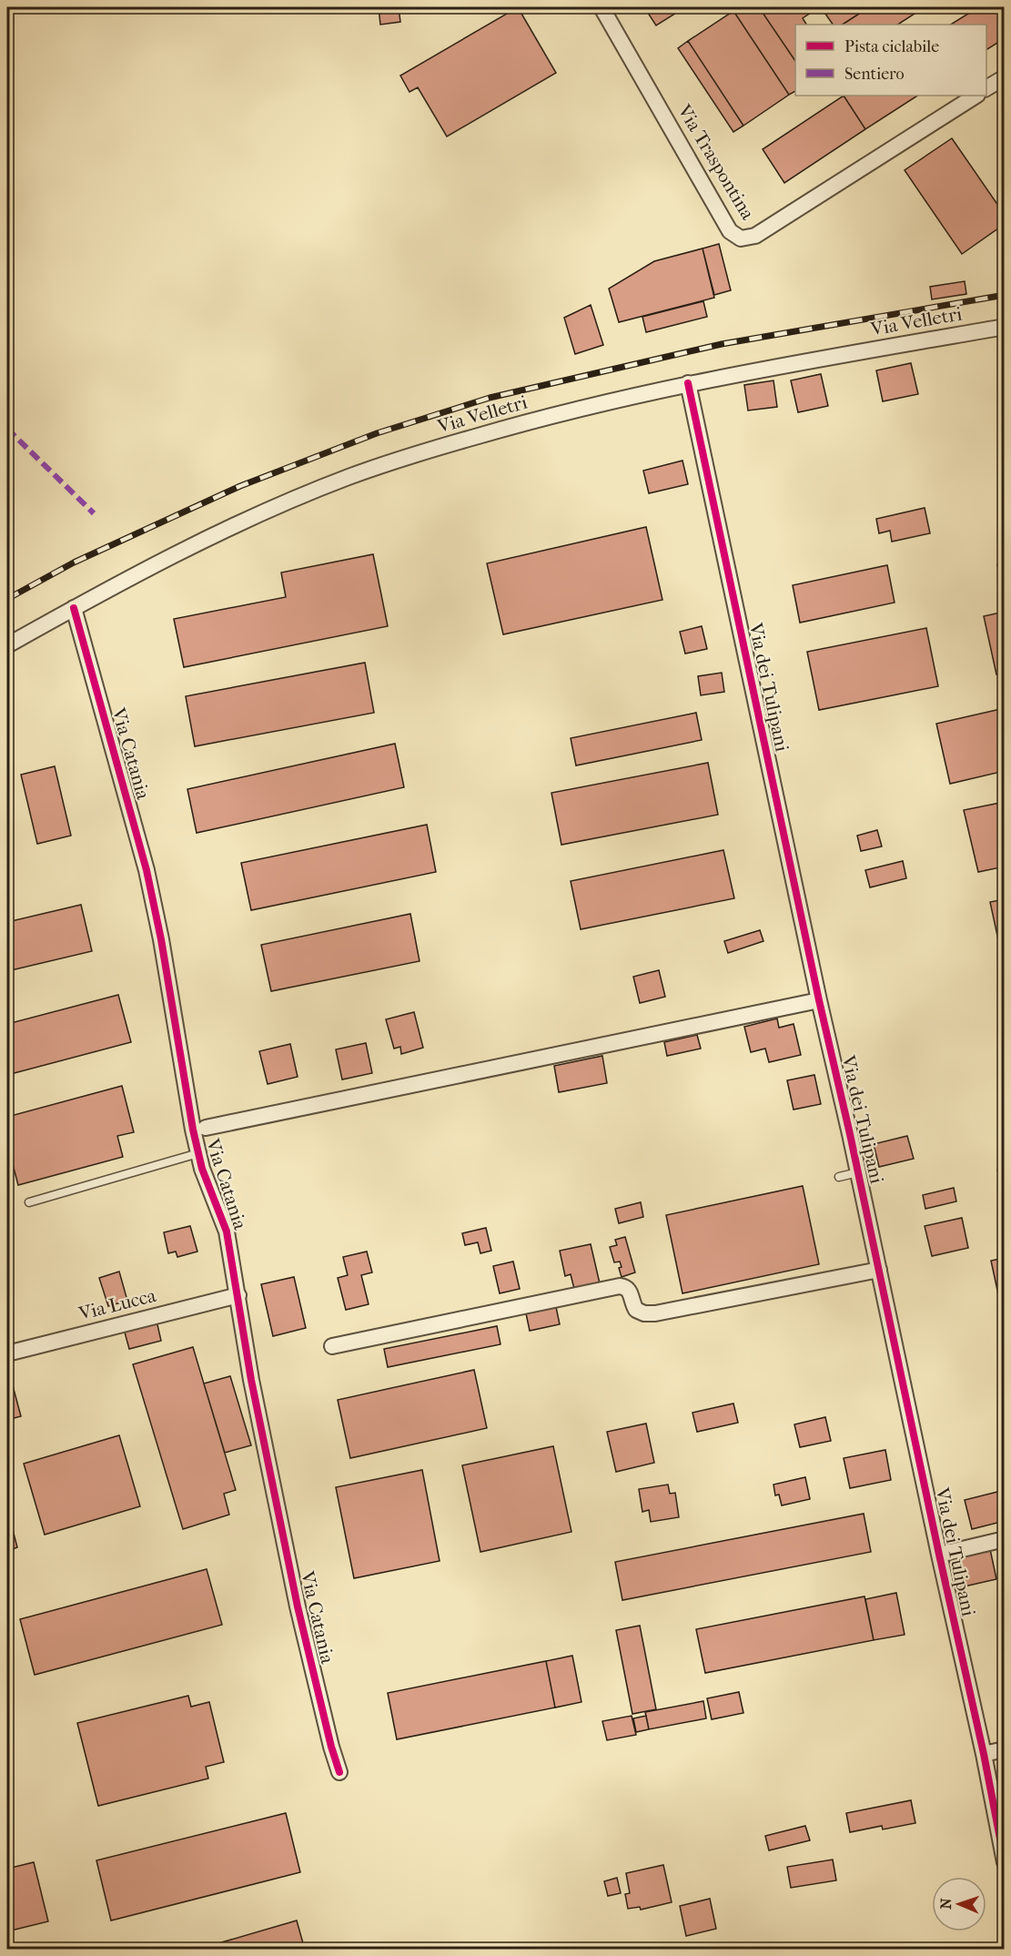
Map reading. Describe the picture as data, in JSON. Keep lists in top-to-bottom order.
{
  "streets": {
    "street": [
      "Via Traspontina",
      "Via Velletri",
      "Via dei Tulipani",
      "Via Catania",
      "Via Lucca"
    ]
  },
  "crossings": [
    ["Via Velletri", "Via dei Tulipani"],
    ["Via Velletri", "Via Catania"],
    ["Via Catania", "Via Lucca"]
  ],
  "legend": ["Pista ciclabile", "Sentiero"],
  "north": "left"
}
